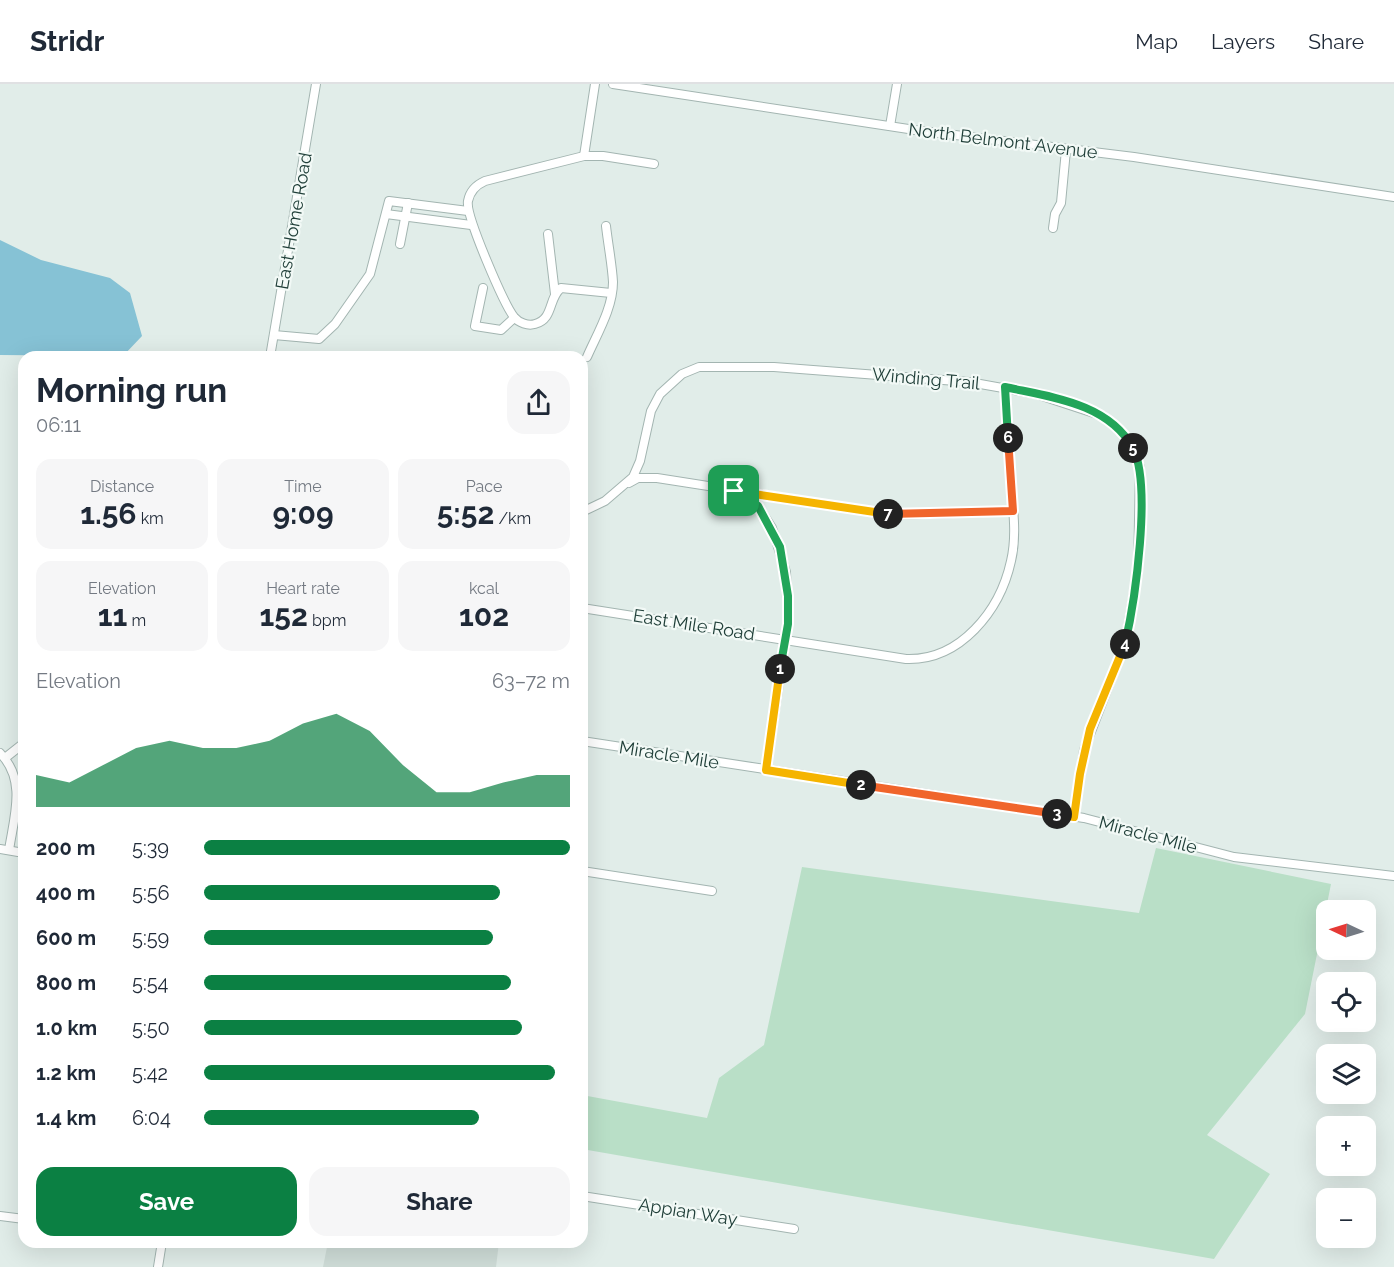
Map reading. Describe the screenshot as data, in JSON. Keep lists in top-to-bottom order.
{
  "streets": {
    "street": [
      "North Belmont Avenue",
      "East Home Road",
      "Winding Trail",
      "East Mile Road",
      "Miracle Mile",
      "Appian Way"
    ]
  },
  "crossings": [
    ["Winding Trail", "East Mile Road"],
    ["Winding Trail", "Miracle Mile"]
  ],
  "north": "left",
  "page": {
    "header": "Stridr",
    "nav": ["Map", "Layers", "Share"],
    "heading": ["Morning run", "06:11"],
    "pins": [
      "6",
      "5",
      "7",
      "4",
      "1",
      "2",
      "3"
    ],
    "stats": [
      ["Distance", "1.56 km"],
      ["Time", "9:09"],
      ["Pace", "5:52 /km"],
      ["Elevation", "11 m"],
      ["Heart rate", "152 bpm"],
      ["kcal", "102"]
    ],
    "chart": ["Elevation", "63–72 m"],
    "list": [
      {
        "name": "200 m",
        "note": "5:39"
      },
      {
        "name": "400 m",
        "note": "5:56"
      },
      {
        "name": "600 m",
        "note": "5:59"
      },
      {
        "name": "800 m",
        "note": "5:54"
      },
      {
        "name": "1.0 km",
        "note": "5:50"
      },
      {
        "name": "1.2 km",
        "note": "5:42"
      },
      {
        "name": "1.4 km",
        "note": "6:04"
      }
    ],
    "map_buttons": ["+", "−"],
    "buttons": ["Save", "Share"]
  }
}
